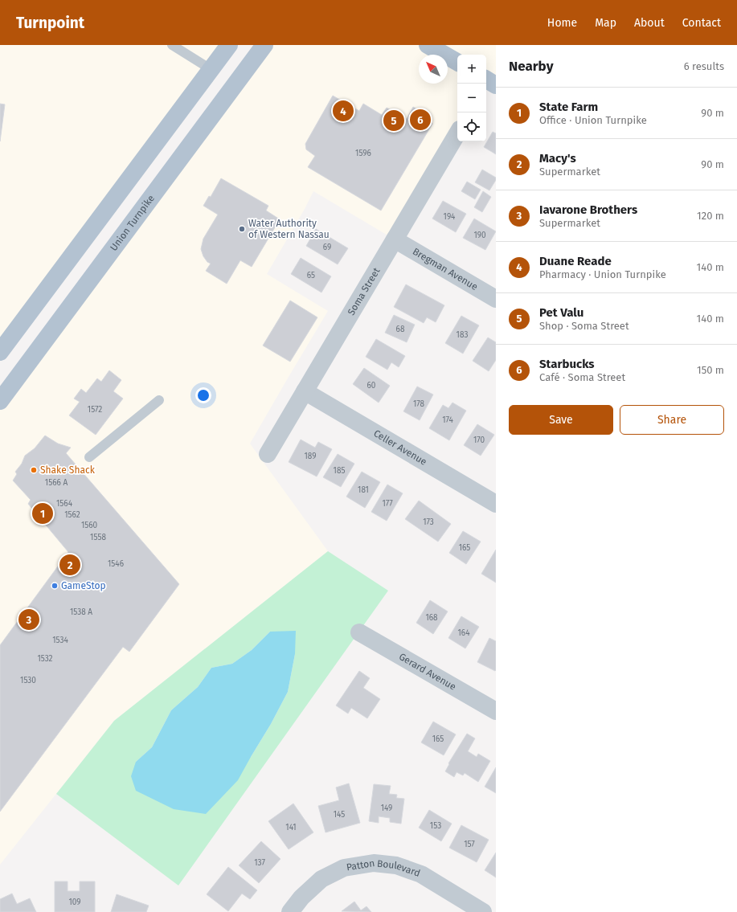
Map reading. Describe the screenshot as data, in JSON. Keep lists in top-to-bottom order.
{
  "streets": {
    "main road": ["Union Turnpike"],
    "street": [
      "Bregman Avenue",
      "Soma Street",
      "Celler Avenue",
      "Gerard Avenue",
      "Patton Boulevard"
    ]
  },
  "crossings": [
    ["Bregman Avenue", "Soma Street"],
    ["Soma Street", "Celler Avenue"]
  ],
  "places": ["Water Authority of Western Nassau", "Shake Shack", "GameStop"],
  "house_numbers": [
    "1596",
    "194",
    "190",
    "69",
    "65",
    "68",
    "183",
    "60",
    "178",
    "1572",
    "174",
    "170",
    "189",
    "185",
    "1566 A",
    "181",
    "1564",
    "177",
    "1562",
    "173",
    "1560",
    "1558",
    "165",
    "1546",
    "1538 A",
    "168",
    "164",
    "1534",
    "1532",
    "1530",
    "165",
    "149",
    "145",
    "153",
    "141",
    "157",
    "137",
    "109"
  ],
  "north": "top left",
  "page": {
    "header": "Turnpoint",
    "nav": [
      "Home",
      "Map",
      "About",
      "Contact"
    ],
    "heading": ["Nearby", "6 results"],
    "map_buttons": ["+", "−"],
    "list": [
      {
        "mark": "1",
        "name": "State Farm",
        "note": "Office · Union Turnpike",
        "value": "90 m"
      },
      {
        "mark": "2",
        "name": "Macy's",
        "note": "Supermarket",
        "value": "90 m"
      },
      {
        "mark": "3",
        "name": "Iavarone Brothers",
        "note": "Supermarket",
        "value": "120 m"
      },
      {
        "mark": "4",
        "name": "Duane Reade",
        "note": "Pharmacy · Union Turnpike",
        "value": "140 m"
      },
      {
        "mark": "5",
        "name": "Pet Valu",
        "note": "Shop · Soma Street",
        "value": "140 m"
      },
      {
        "mark": "6",
        "name": "Starbucks",
        "note": "Café · Soma Street",
        "value": "150 m"
      }
    ],
    "pins": [
      "4",
      "6",
      "5",
      "1",
      "2",
      "3"
    ],
    "buttons": ["Save", "Share"]
  }
}
